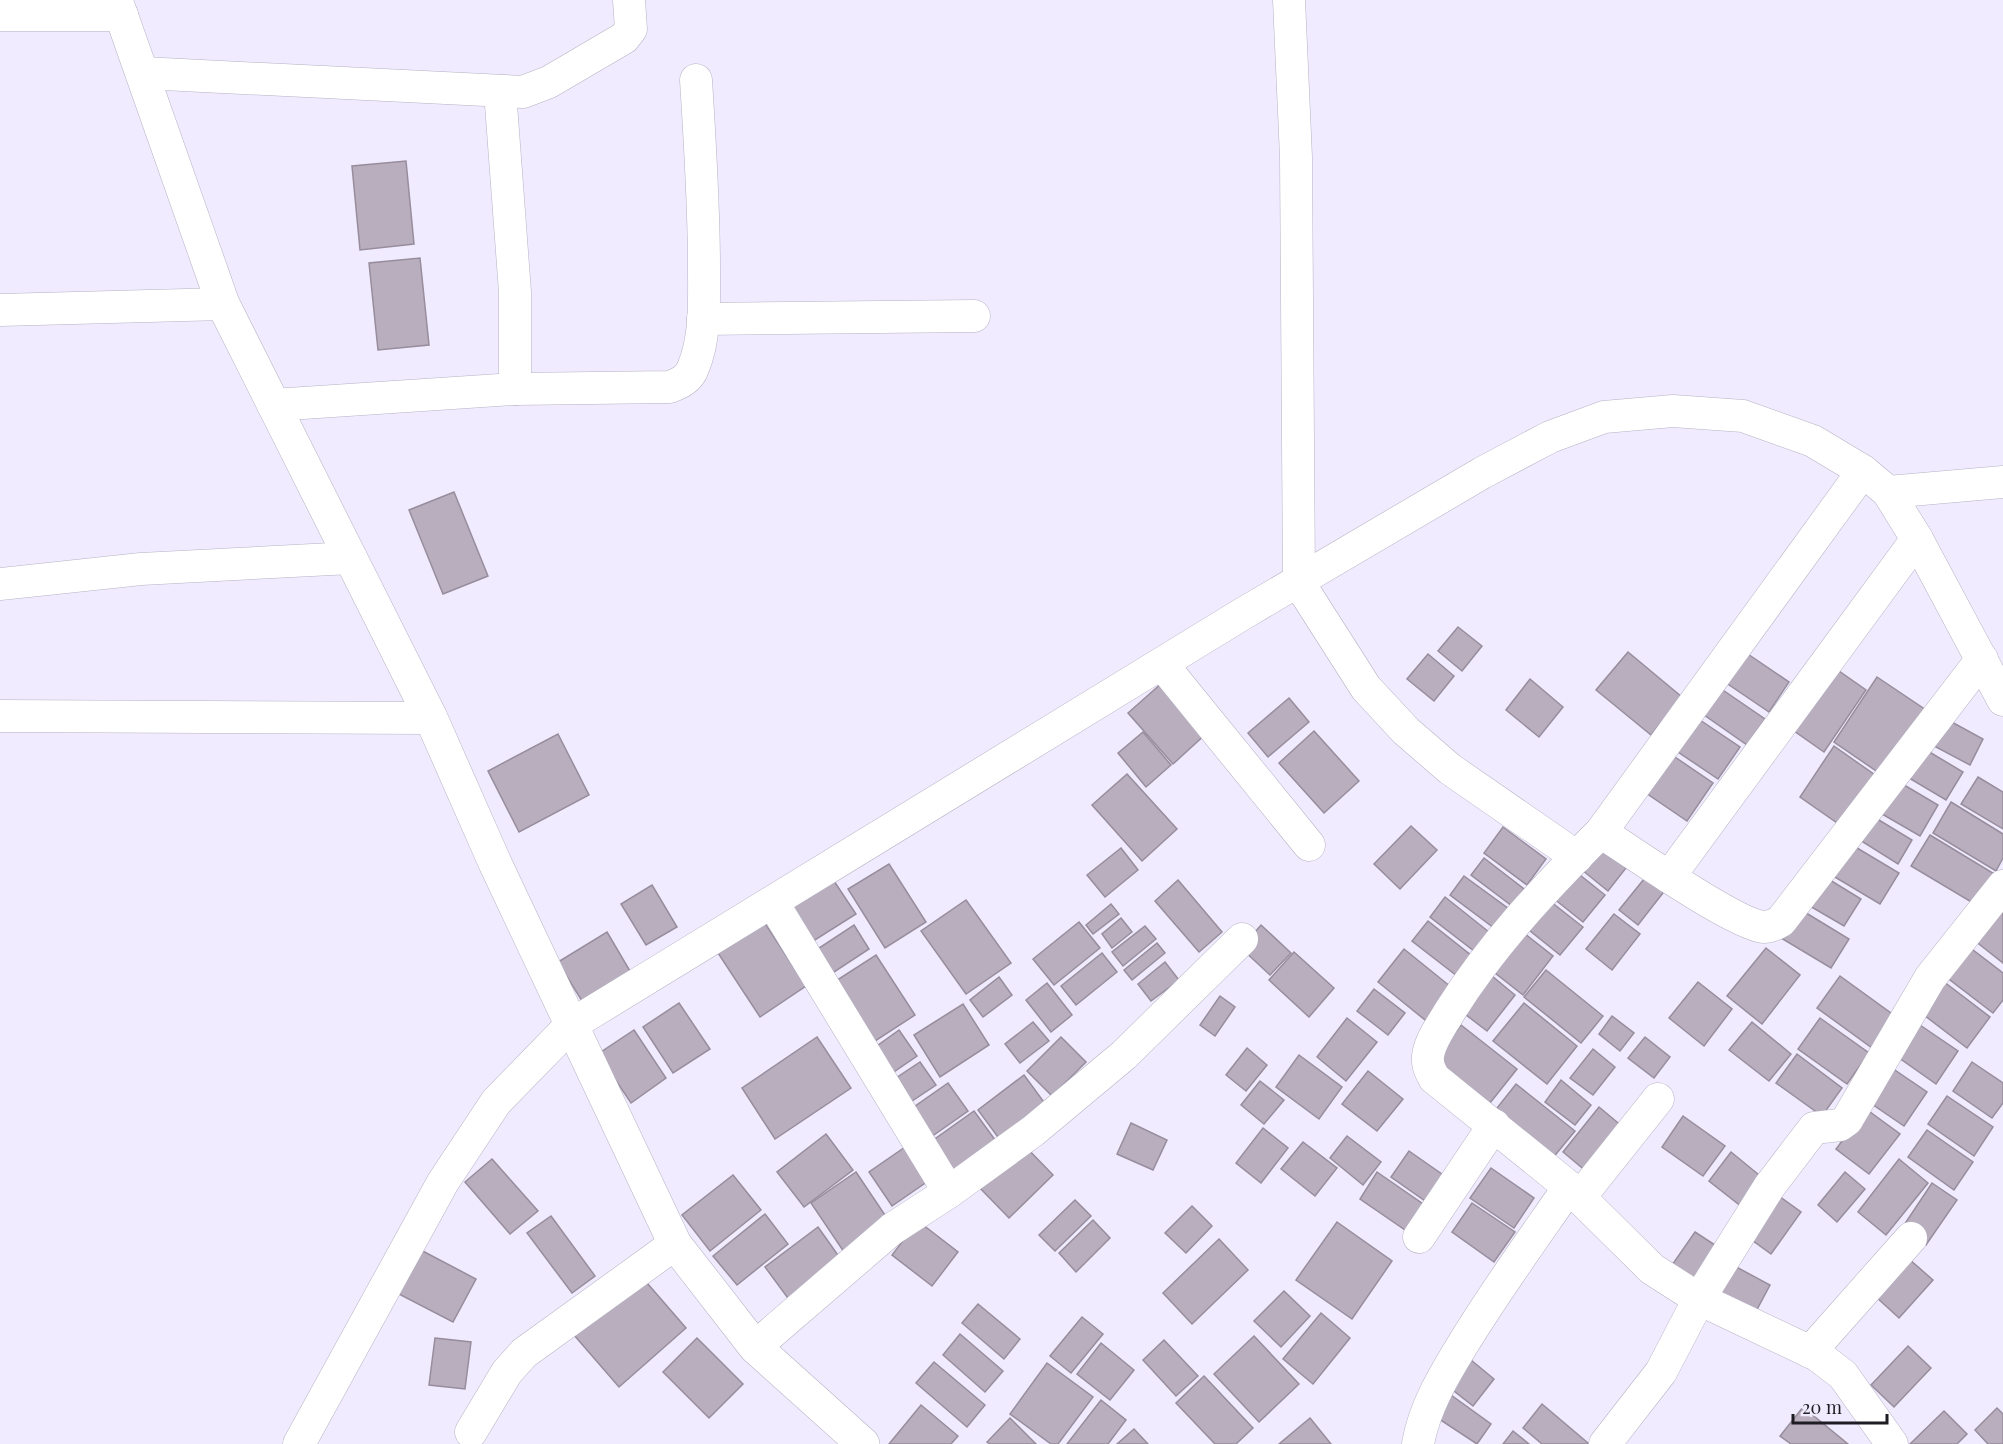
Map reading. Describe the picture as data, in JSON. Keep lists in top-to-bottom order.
{
  "scale_bar": "20 m"
}
